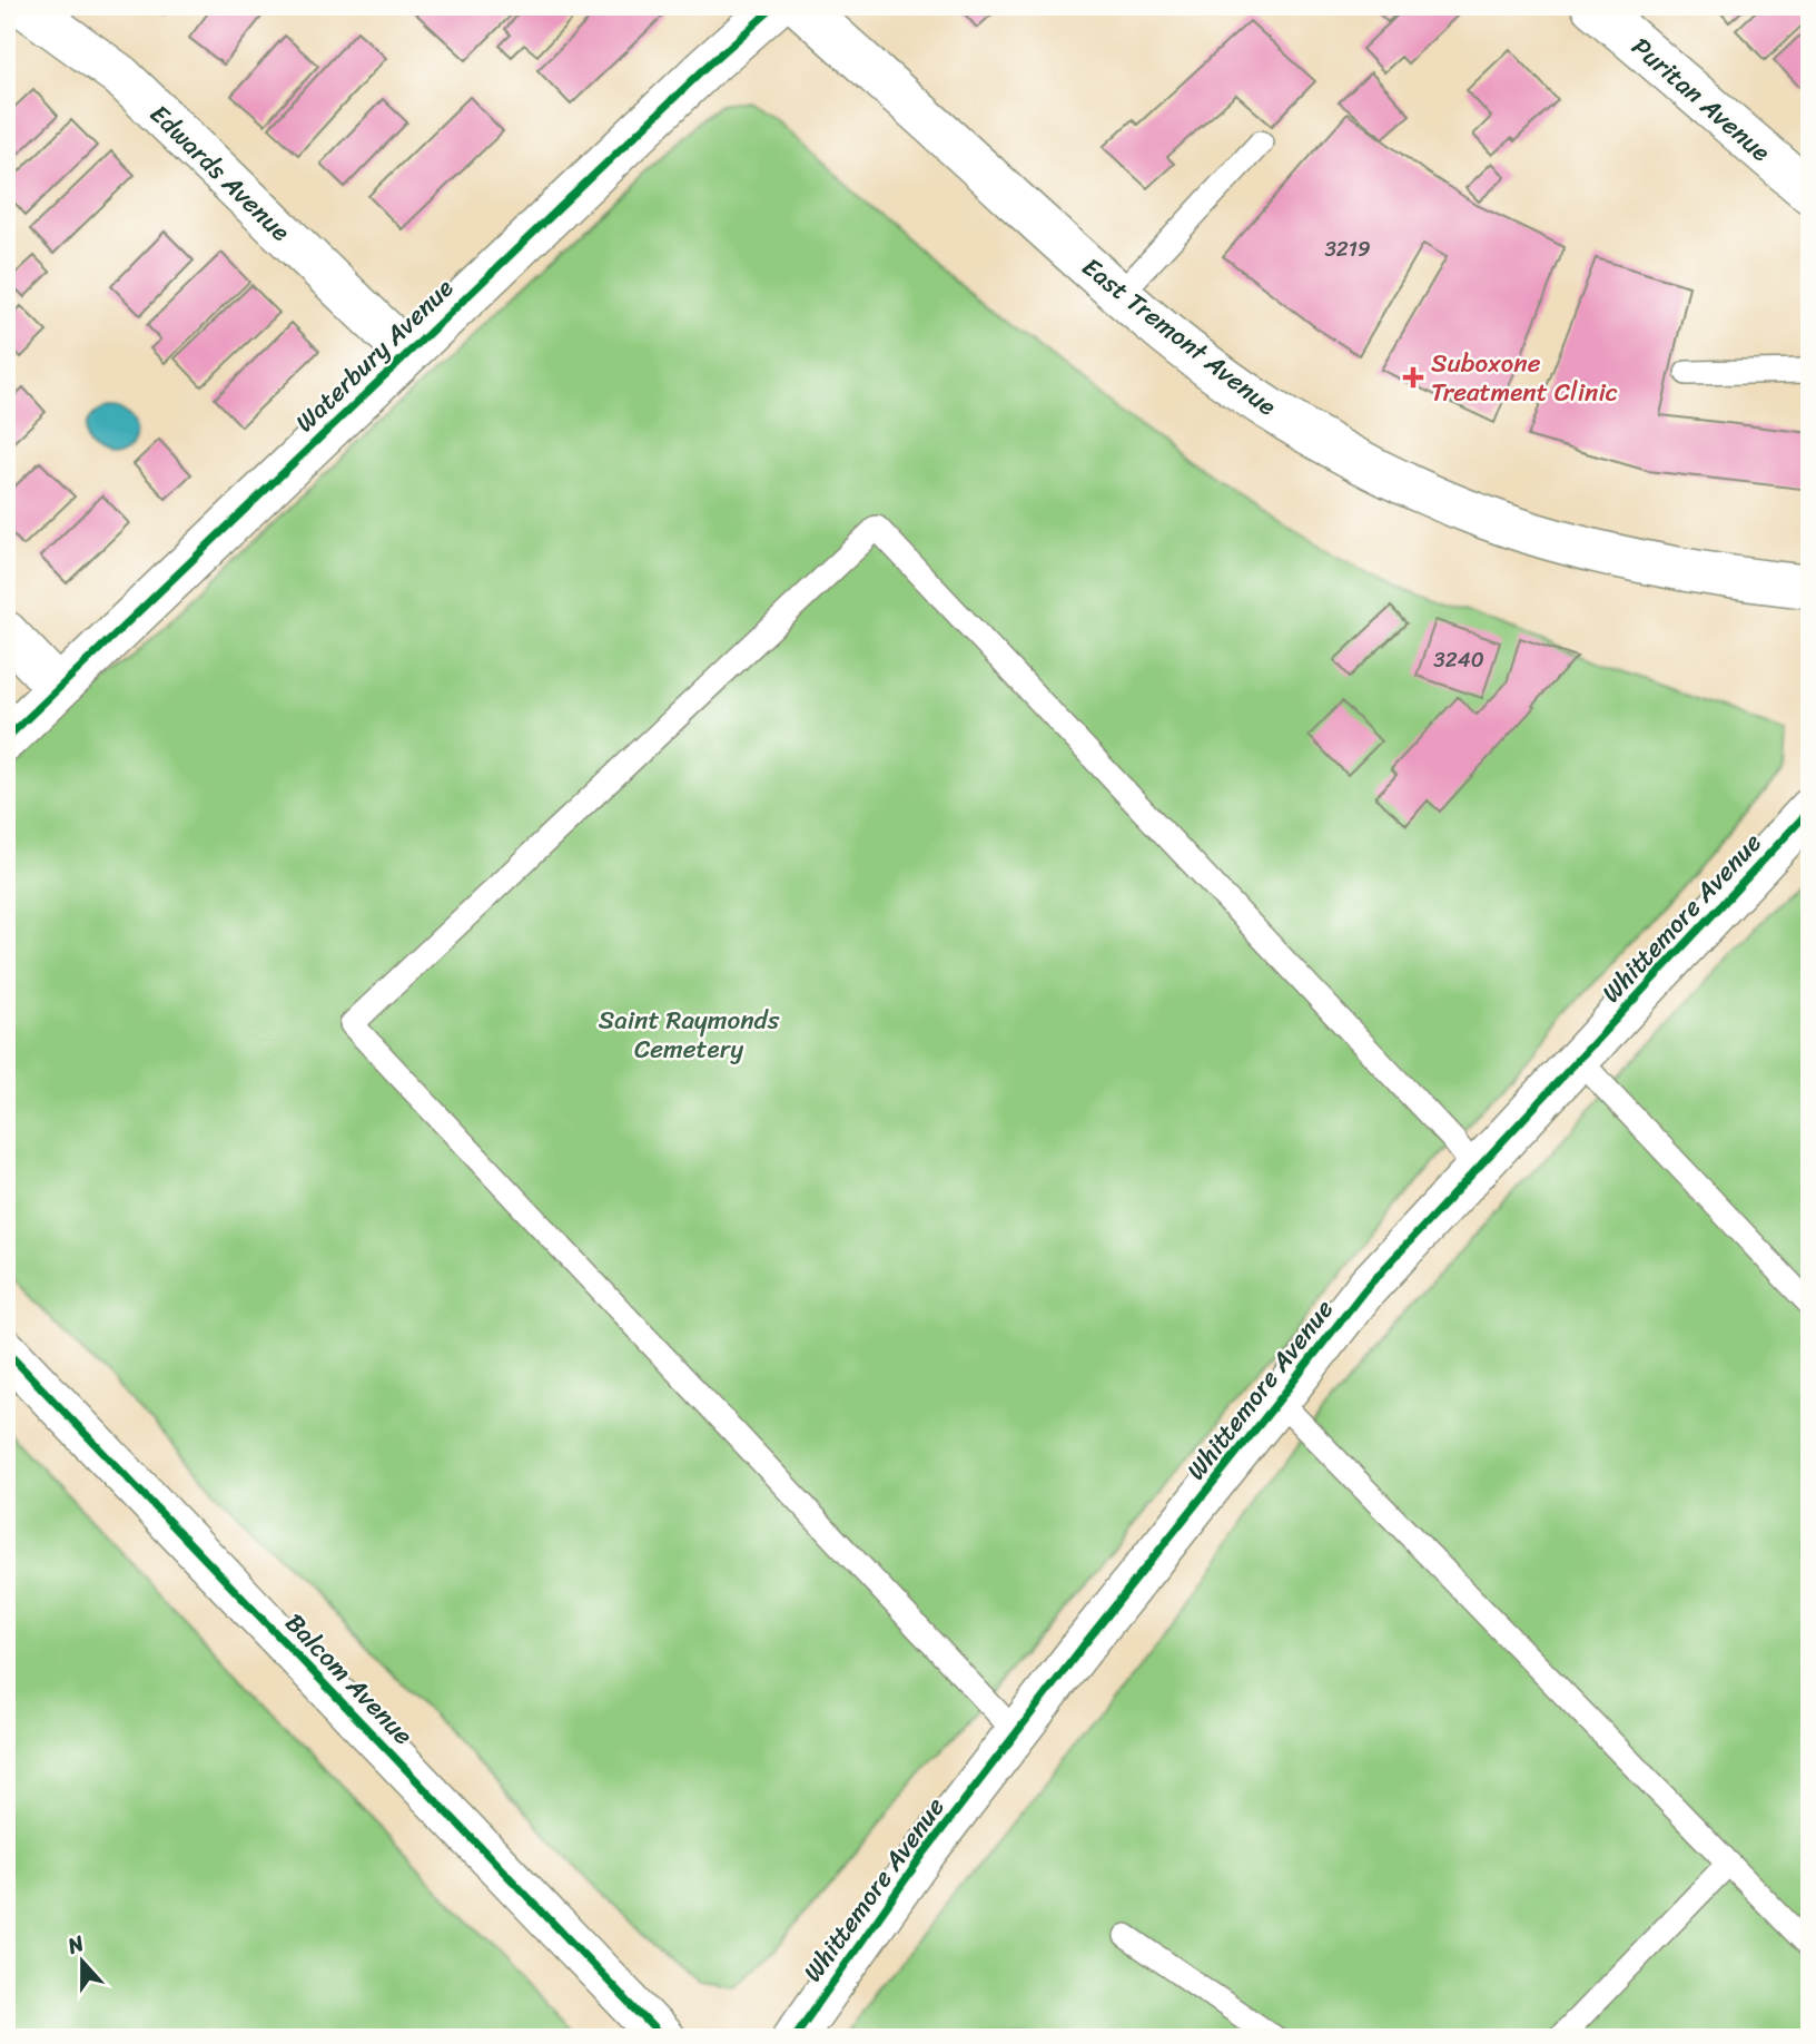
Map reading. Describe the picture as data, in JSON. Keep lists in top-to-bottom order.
{
  "streets": {
    "street": [
      "Puritan Avenue",
      "Edwards Avenue",
      "East Tremont Avenue",
      "Waterbury Avenue",
      "Whittemore Avenue",
      "Balcom Avenue"
    ]
  },
  "crossings": [
    ["Edwards Avenue", "Waterbury Avenue"]
  ],
  "parks": ["Saint Raymonds Cemetery"],
  "places": {
    "health": ["Suboxone Treatment Clinic"]
  },
  "house_numbers": ["3219", "3240"],
  "north": "top"
}
